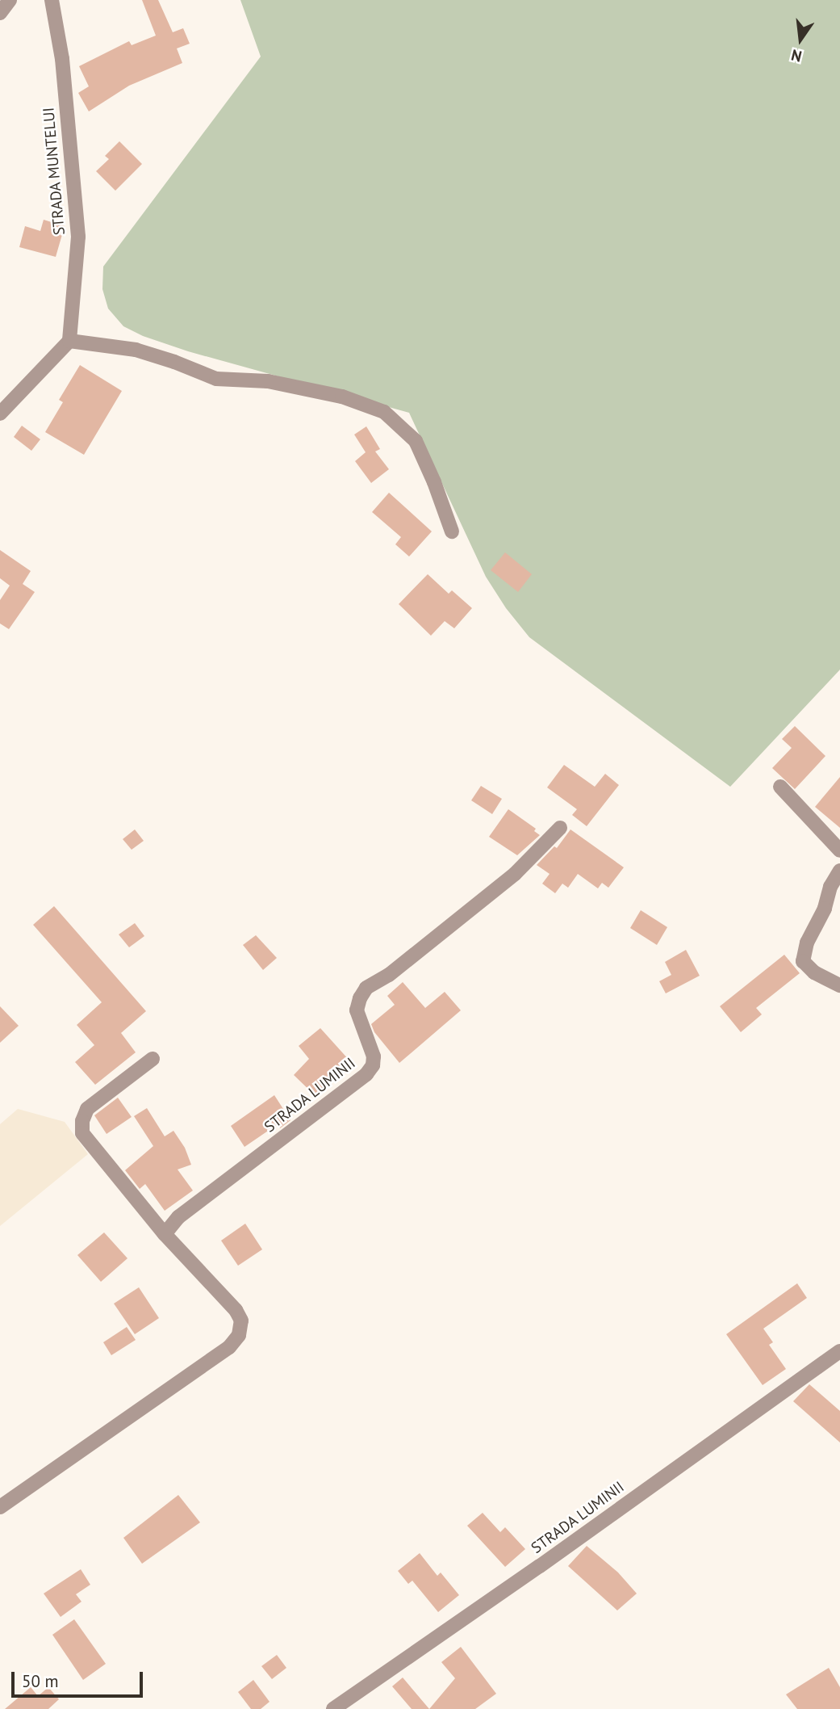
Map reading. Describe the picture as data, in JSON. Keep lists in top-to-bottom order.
{
  "streets": {
    "street": ["STRADA MUNTELUI", "STRADA LUMINII"]
  },
  "scale_bar": "50 m",
  "north": "bottom"
}
